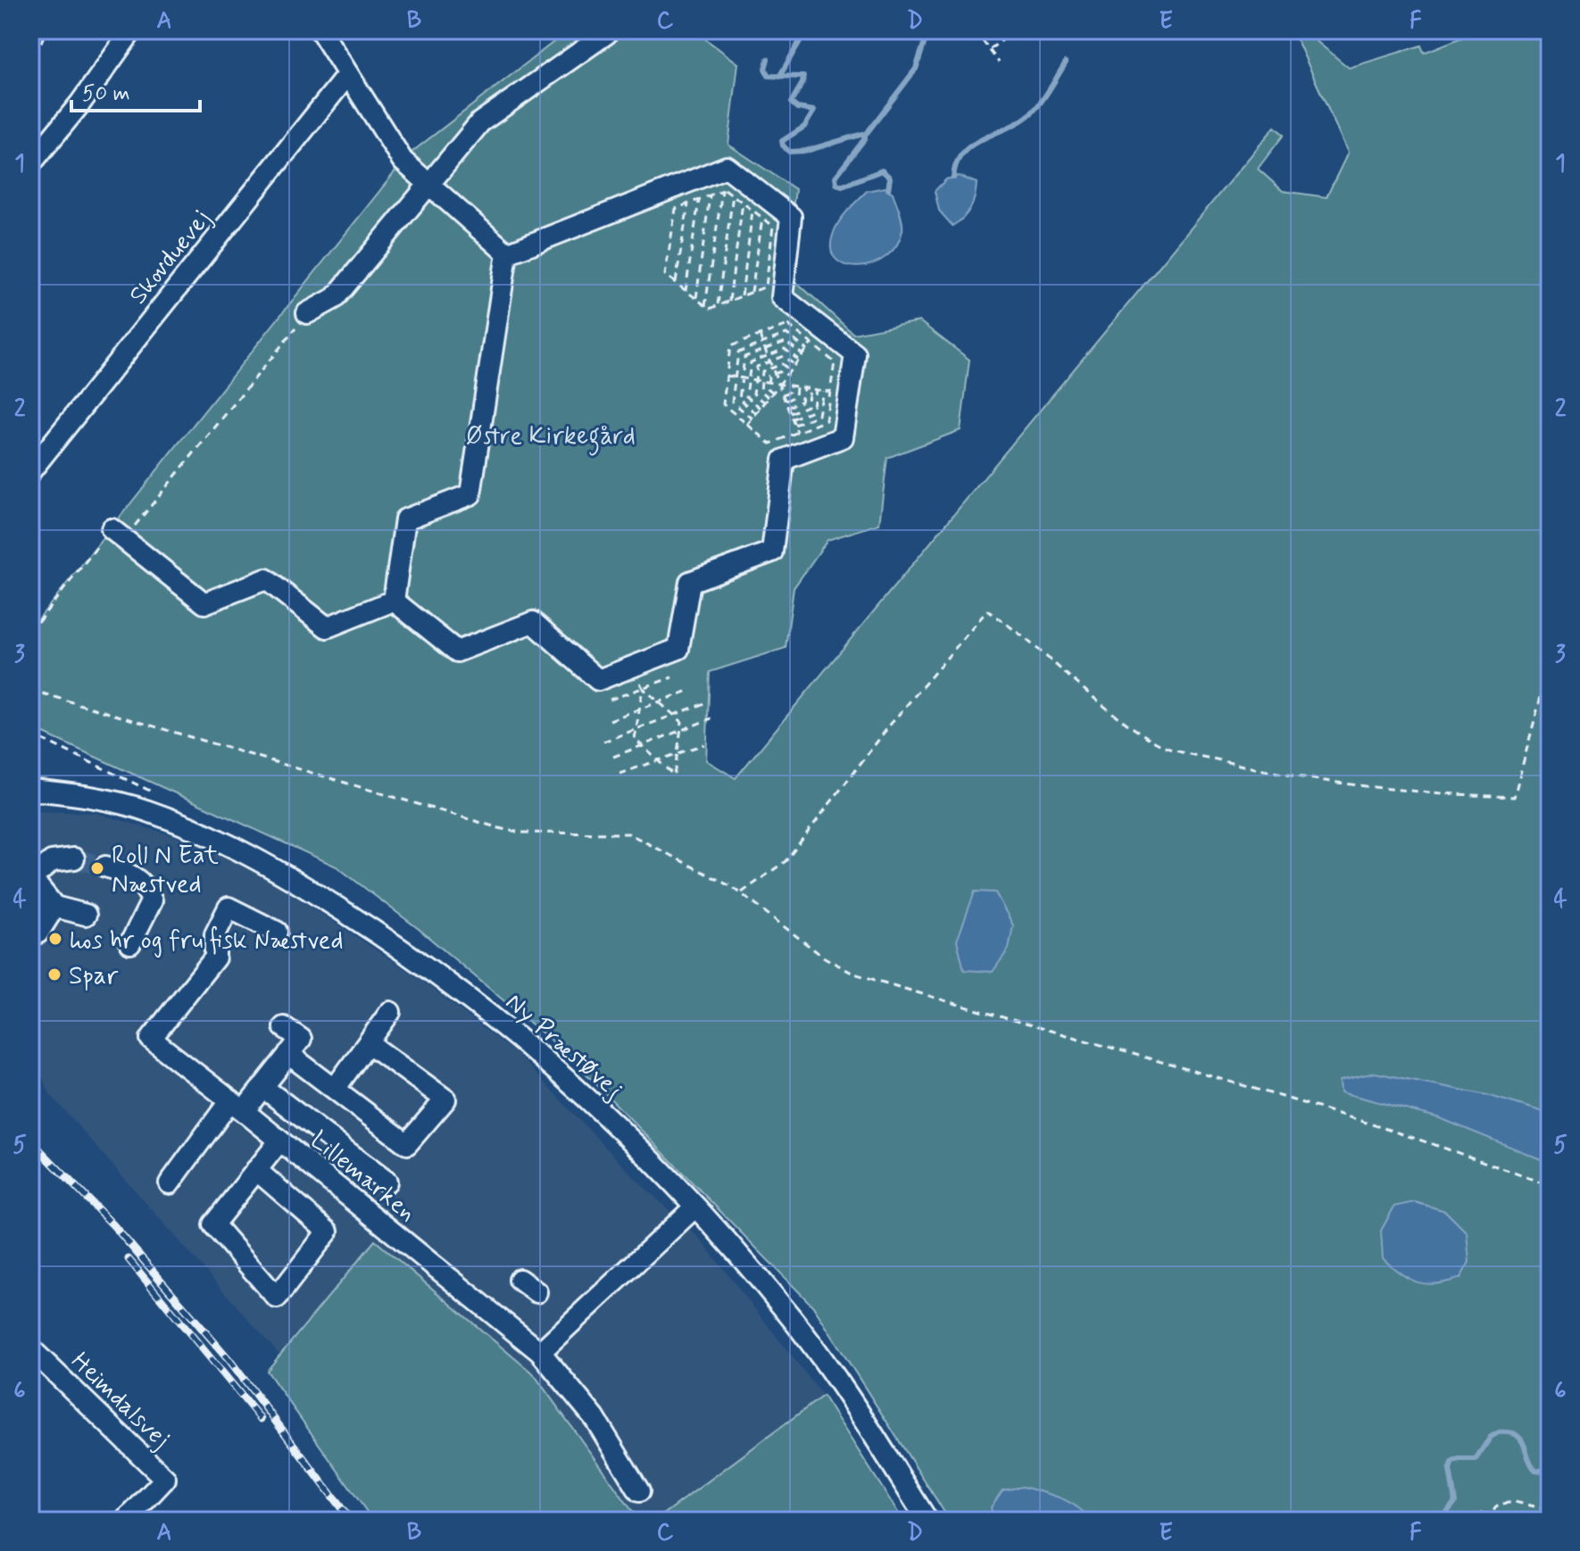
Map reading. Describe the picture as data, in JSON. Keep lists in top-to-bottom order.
{
  "streets": {
    "street": [
      "Skovduevej",
      "Ny Præstøvej",
      "Lillemarken",
      "Heimdalsvej"
    ]
  },
  "parks": ["Østre Kirkegård"],
  "places": ["Roll N Eat Næstved", "hos hr og fru fisk Næstved", "Spar"],
  "scale_bar": "50 m",
  "grid": {
    "columns": [
      "A",
      "B",
      "C",
      "D",
      "E",
      "F"
    ],
    "rows": [
      "1",
      "2",
      "3",
      "4",
      "5",
      "6"
    ]
  }
}
